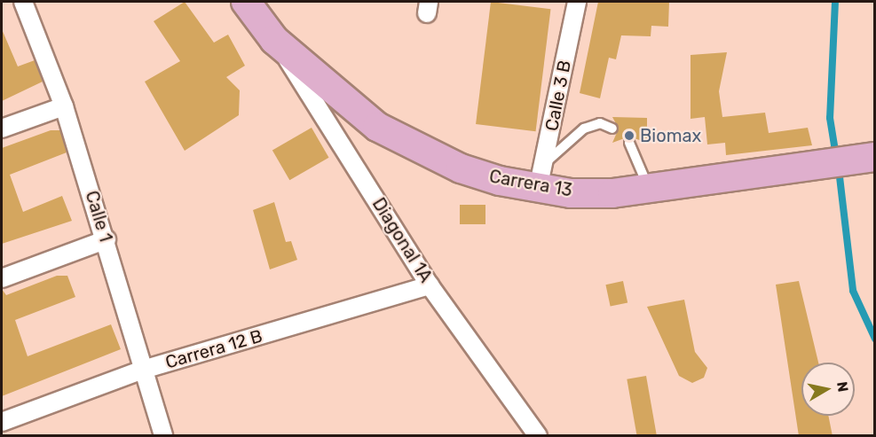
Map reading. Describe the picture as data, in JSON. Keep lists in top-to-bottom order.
{
  "streets": {
    "main road": ["Carrera 13"],
    "street": [
      "Calle 3 B",
      "Calle 1",
      "Diagonal 1A",
      "Carrera 12 B"
    ]
  },
  "crossings": [
    ["Calle 3 B", "Carrera 13"],
    ["Carrera 13", "Diagonal 1A"],
    ["Calle 1", "Carrera 12 B"],
    ["Diagonal 1A", "Carrera 12 B"]
  ],
  "places": ["Biomax"],
  "north": "right"
}
